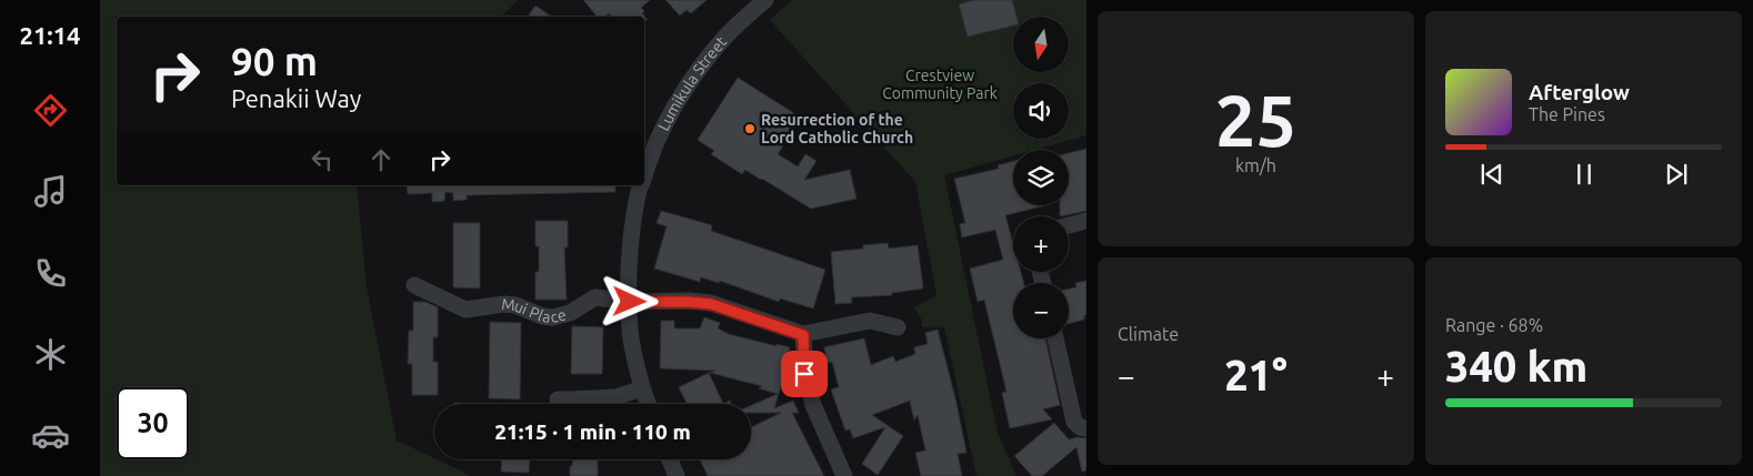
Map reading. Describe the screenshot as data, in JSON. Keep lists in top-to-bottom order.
{
  "streets": {
    "street": ["Lumikula Street", "Mui Place"]
  },
  "crossings": [
    ["Lumikula Street", "Mui Place"]
  ],
  "parks": ["Crestview Community Park"],
  "places": ["Resurrection of the Lord Catholic Church"],
  "north": "bottom",
  "page": {
    "tabs": "21:14",
    "tile": [
      ["25", "km/h"],
      "Climate",
      ["Range · 68%", "340 km"]
    ],
    "map_buttons": ["+", "−"],
    "turn": ["90 m", "Penakii Way"],
    "song": ["Afterglow", "The Pines"],
    "heat": ["−", "21°", "+"],
    "limit": "30",
    "trip": "21:15 · 1 min · 110 m"
  }
}
